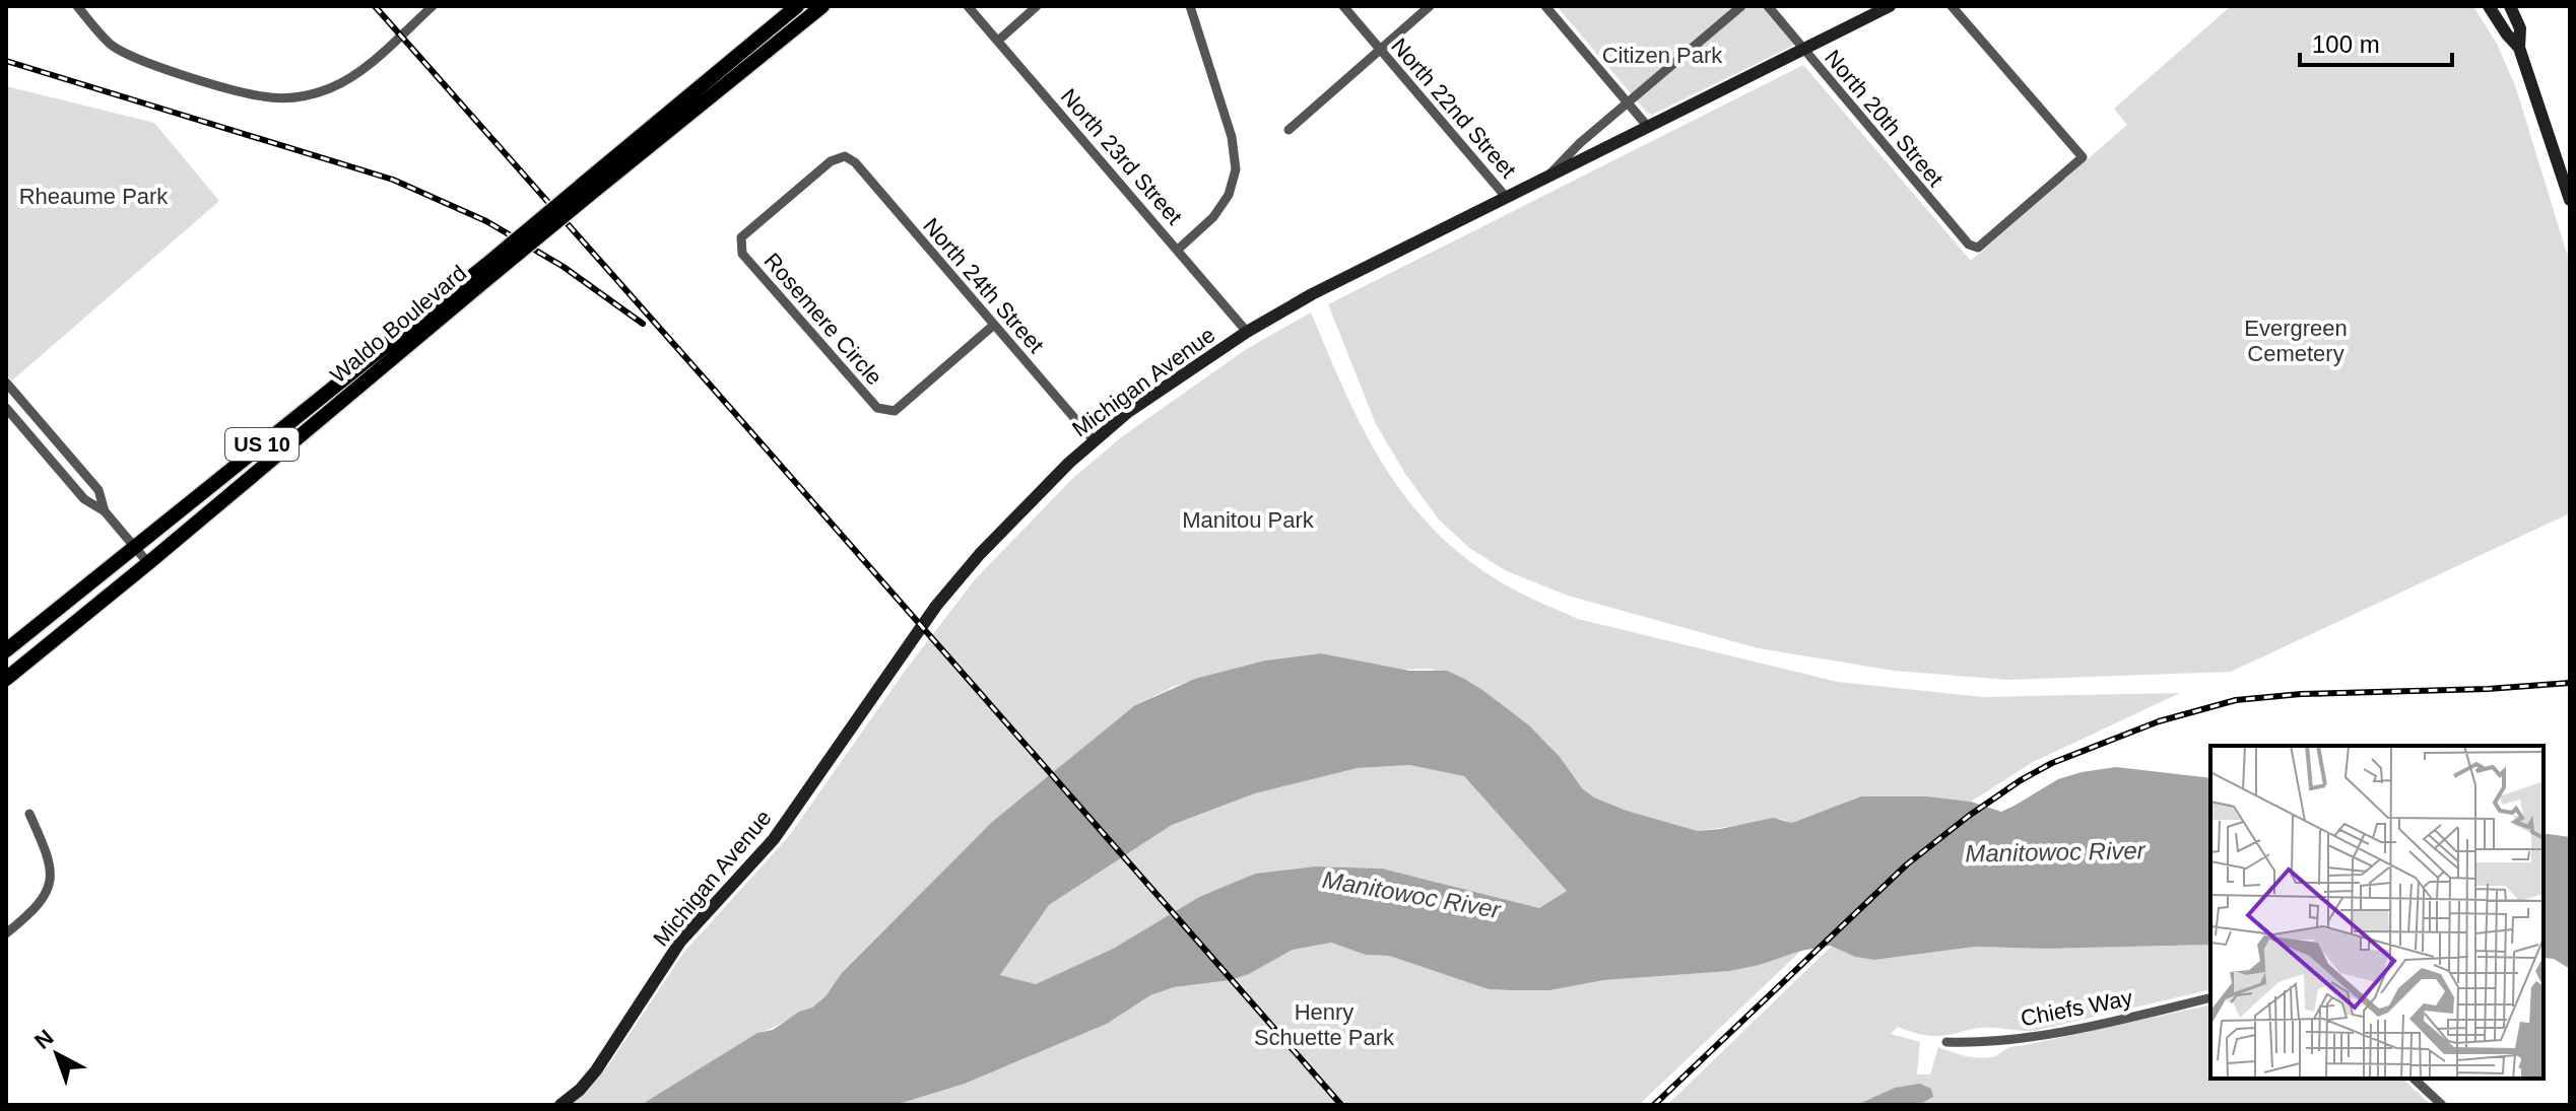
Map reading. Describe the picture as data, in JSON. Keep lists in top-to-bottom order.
{
  "streets": {
    "main road": ["Waldo Boulevard", "US 10"],
    "street": [
      "North 22nd Street",
      "North 20th Street",
      "North 23rd Street",
      "North 24th Street",
      "Rosemere Circle",
      "Michigan Avenue",
      "Chiefs Way"
    ]
  },
  "crossings": [
    ["North 22nd Street", "Michigan Avenue"],
    ["North 20th Street", "Michigan Avenue"],
    ["North 23rd Street", "Michigan Avenue"],
    ["North 24th Street", "Rosemere Circle"],
    ["North 24th Street", "Michigan Avenue"]
  ],
  "water": ["Manitowoc River"],
  "parks": [
    "Citizen Park",
    "Rheaume Park",
    "Evergreen Cemetery",
    "Manitou Park",
    "Henry Schuette Park"
  ],
  "scale_bar": "100 m",
  "north": "top left"
}
